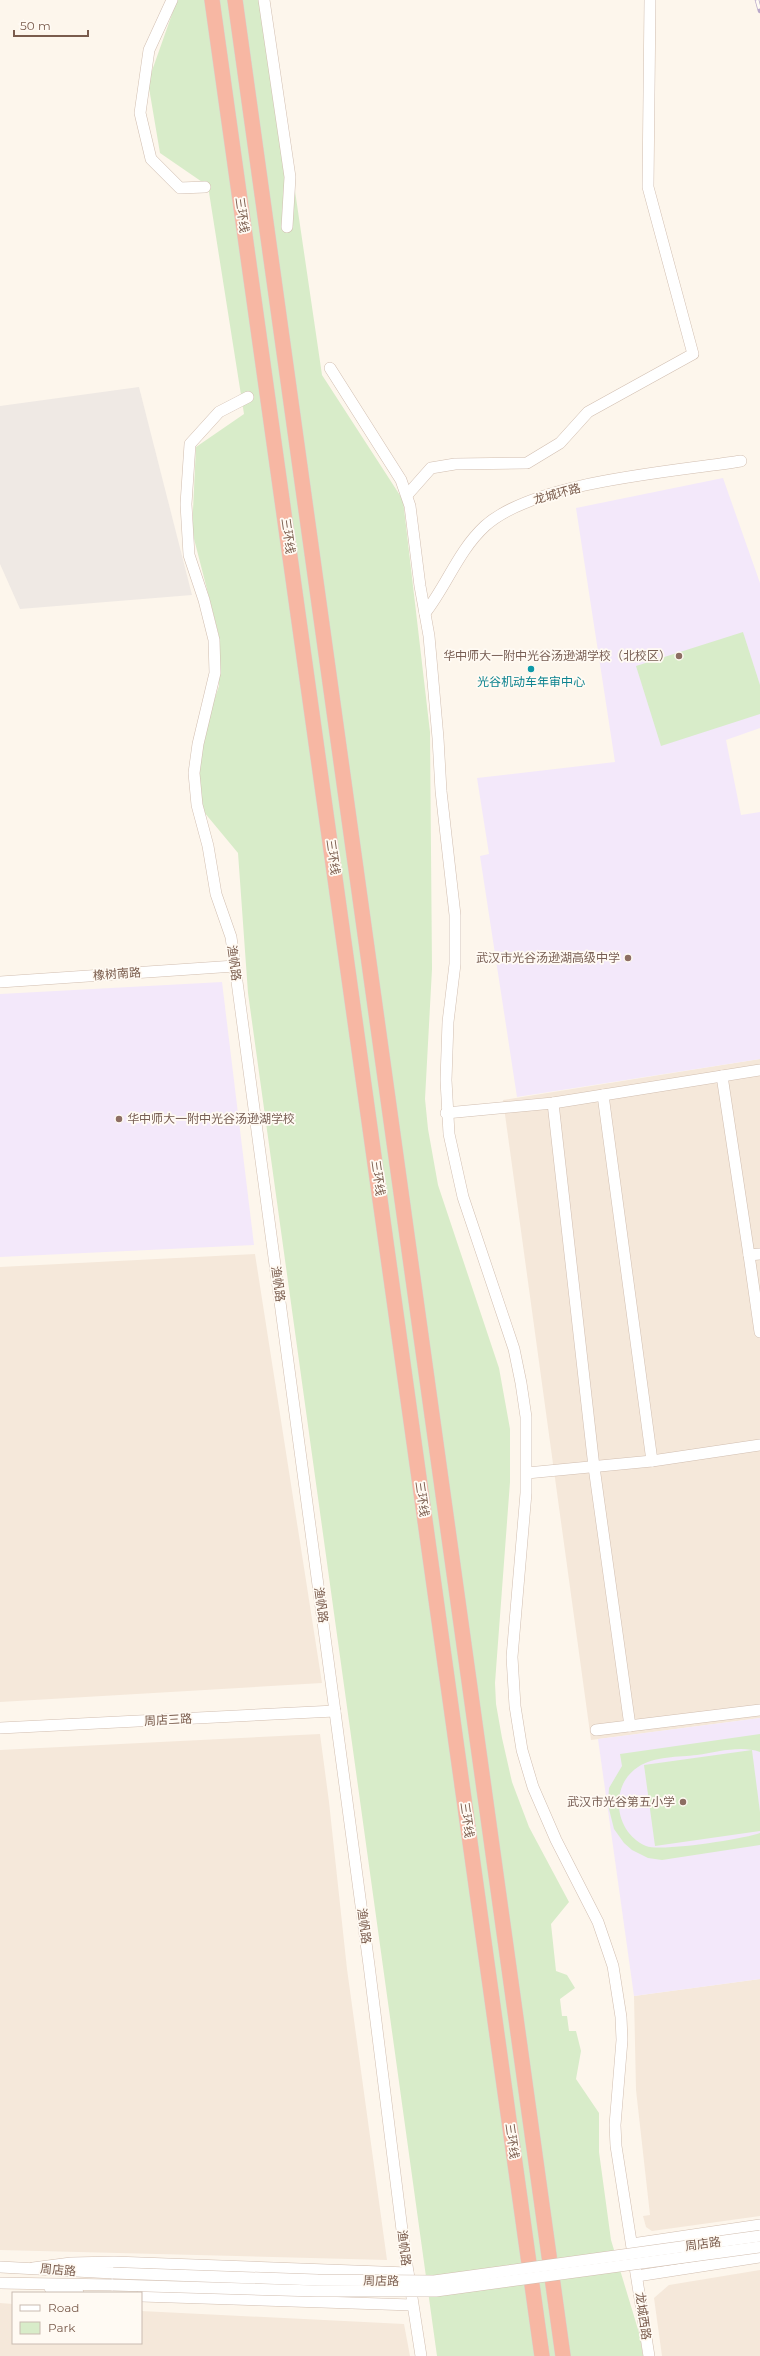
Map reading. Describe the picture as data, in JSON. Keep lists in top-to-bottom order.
{
  "streets": {
    "highway": ["三环线"],
    "street": [
      "龙城环路",
      "渔帆路",
      "橡树南路",
      "周店三路",
      "周店路",
      "龙城西路"
    ]
  },
  "crossings": [
    ["龙城环路", "龙城西路"],
    ["渔帆路", "橡树南路"],
    ["渔帆路", "周店三路"]
  ],
  "places": [
    "华中师大一附中光谷汤逊湖学校（北校区）",
    "光谷机动车年审中心",
    "武汉市光谷汤逊湖高级中学",
    "华中师大一附中光谷汤逊湖学校",
    "武汉市光谷第五小学"
  ],
  "legend": ["Road", "Park"],
  "scale_bar": "50 m"
}
